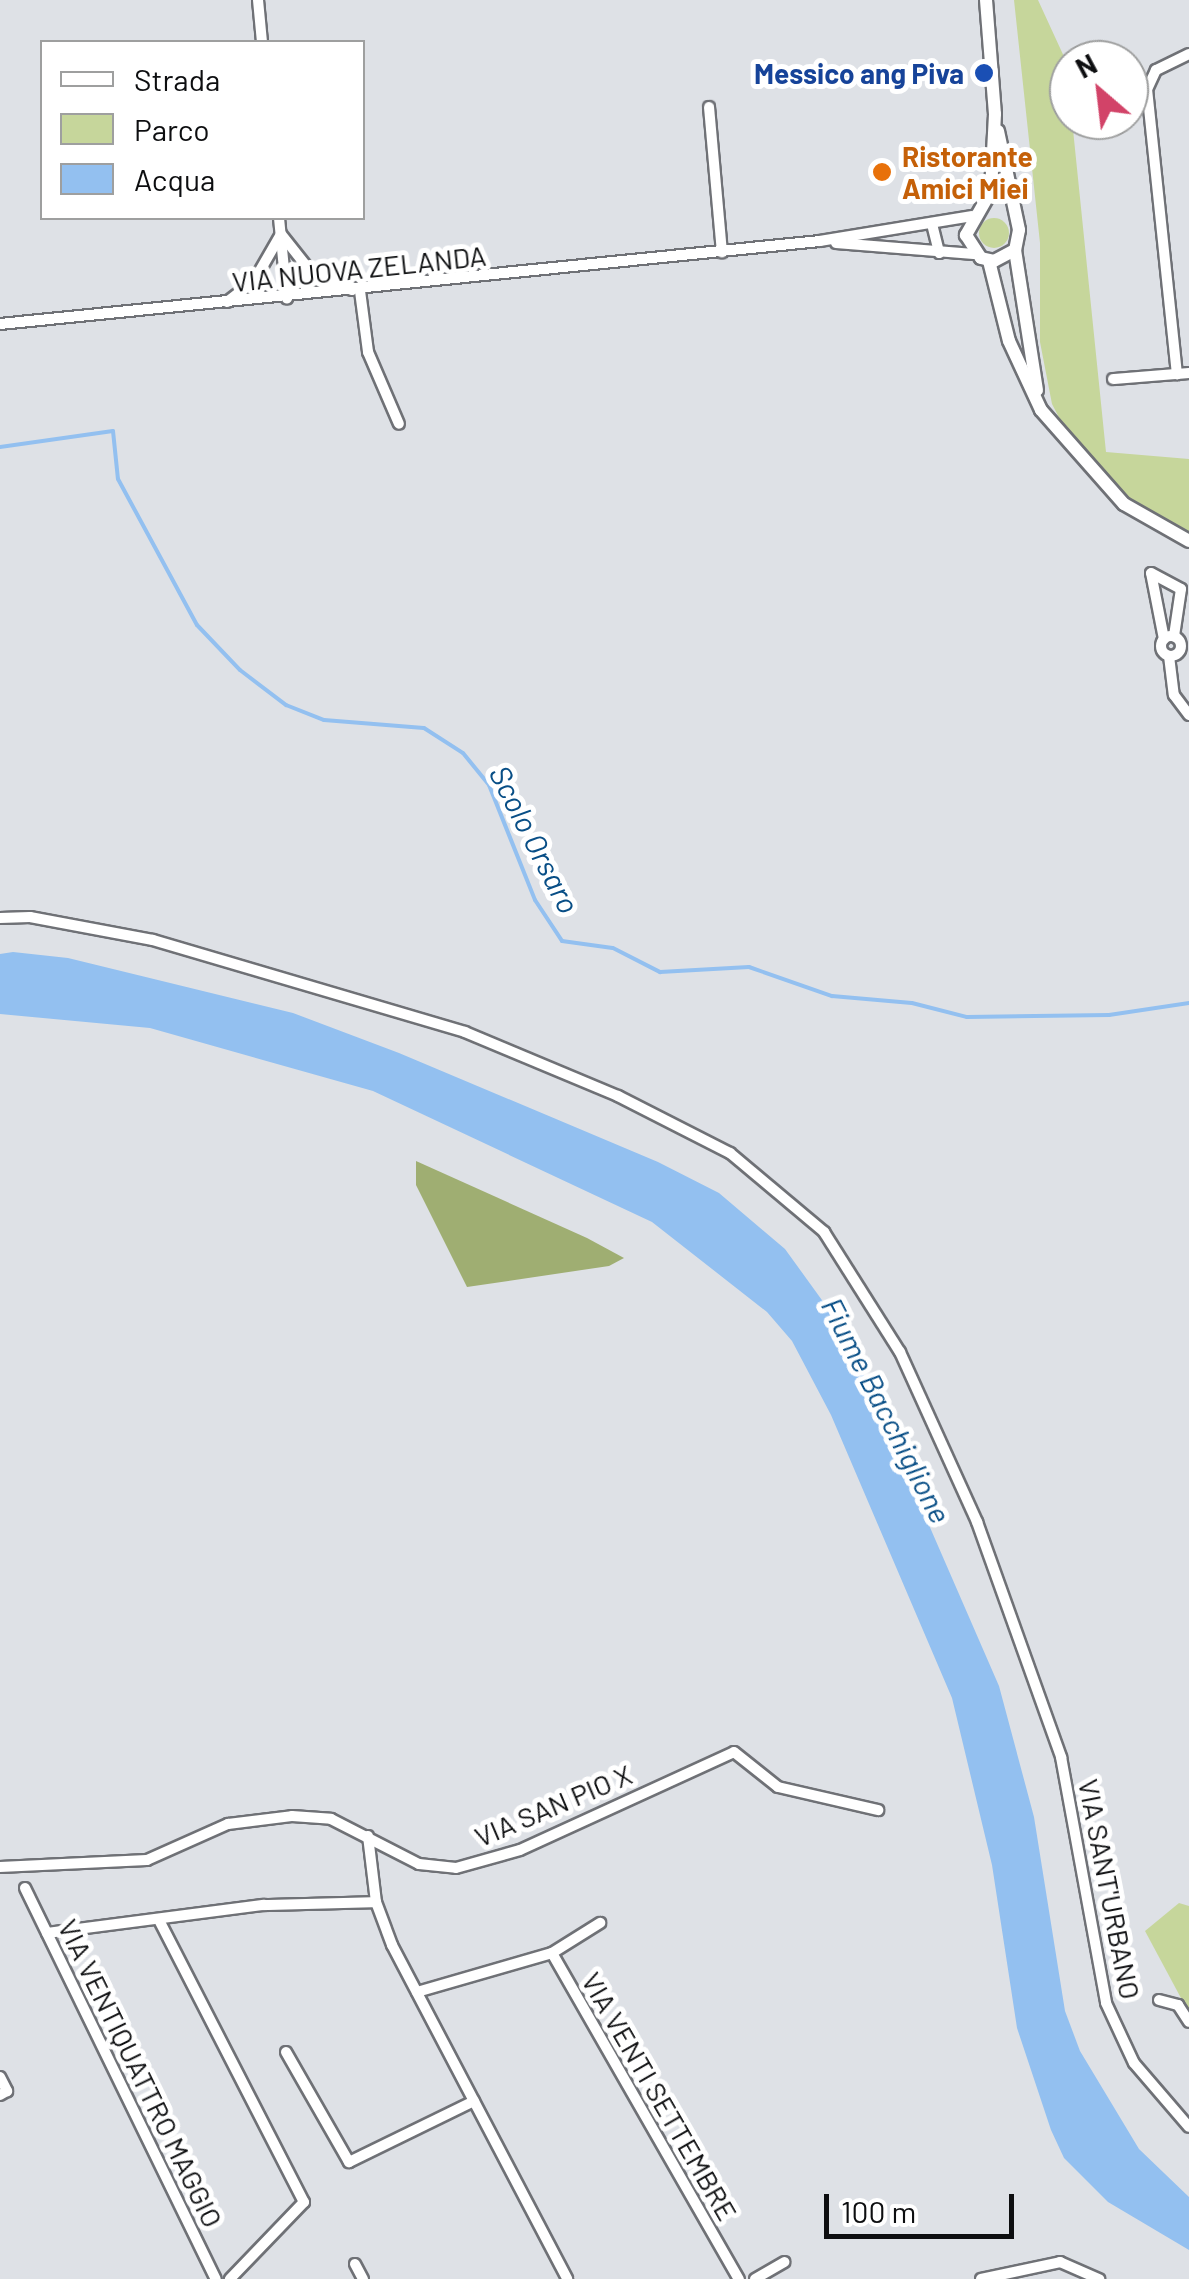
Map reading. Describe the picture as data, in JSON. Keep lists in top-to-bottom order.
{
  "streets": {
    "street": [
      "VIA NUOVA ZELANDA",
      "VIA SAN PIO X",
      "VIA SANT'URBANO",
      "VIA VENTIQUATTRO MAGGIO",
      "VIA VENTI SETTEMBRE"
    ]
  },
  "water": ["Scolo Orsaro", "Fiume Bacchiglione"],
  "places": ["Messico ang Piva", "Ristorante Amici Miei"],
  "legend": ["Strada", "Parco", "Acqua"],
  "scale_bar": "100 m",
  "north": "top left"
}
